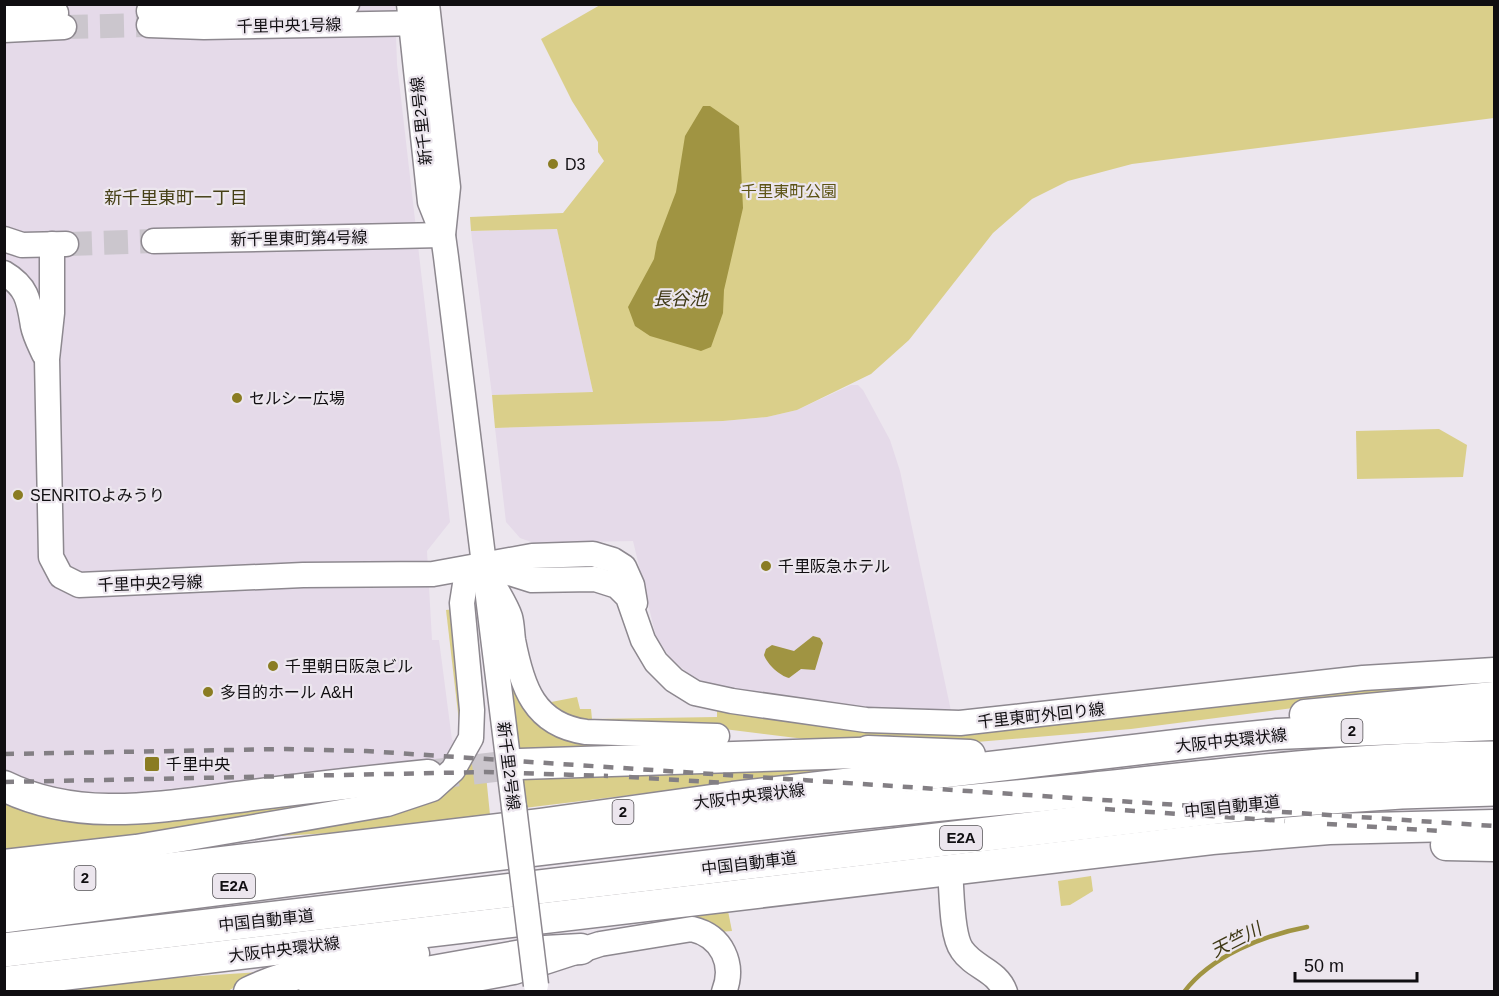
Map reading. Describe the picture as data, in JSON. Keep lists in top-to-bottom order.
{
  "streets": {
    "highway": ["中国自動車道", "E2A"],
    "main road": ["2", "大阪中央環状線"],
    "street": [
      "千里中央1号線",
      "新千里2号線",
      "新千里東町第4号線",
      "千里中央2号線",
      "千里東町外回り線"
    ]
  },
  "crossings": [
    ["千里中央1号線", "新千里2号線"],
    ["新千里2号線", "新千里東町第4号線"],
    ["新千里2号線", "千里中央2号線"],
    ["新千里2号線", "千里東町外回り線"],
    ["千里中央2号線", "千里東町外回り線"]
  ],
  "districts": ["新千里東町一丁目"],
  "water": ["長谷池", "天竺川"],
  "parks": ["千里東町公園"],
  "places": {
    "other": [
      "D3",
      "セルシー広場",
      "SENRITOよみうり",
      "千里阪急ホテル",
      "千里朝日阪急ビル",
      "多目的ホール A&H"
    ],
    "transit": ["千里中央"]
  },
  "scale_bar": "50 m"
}
